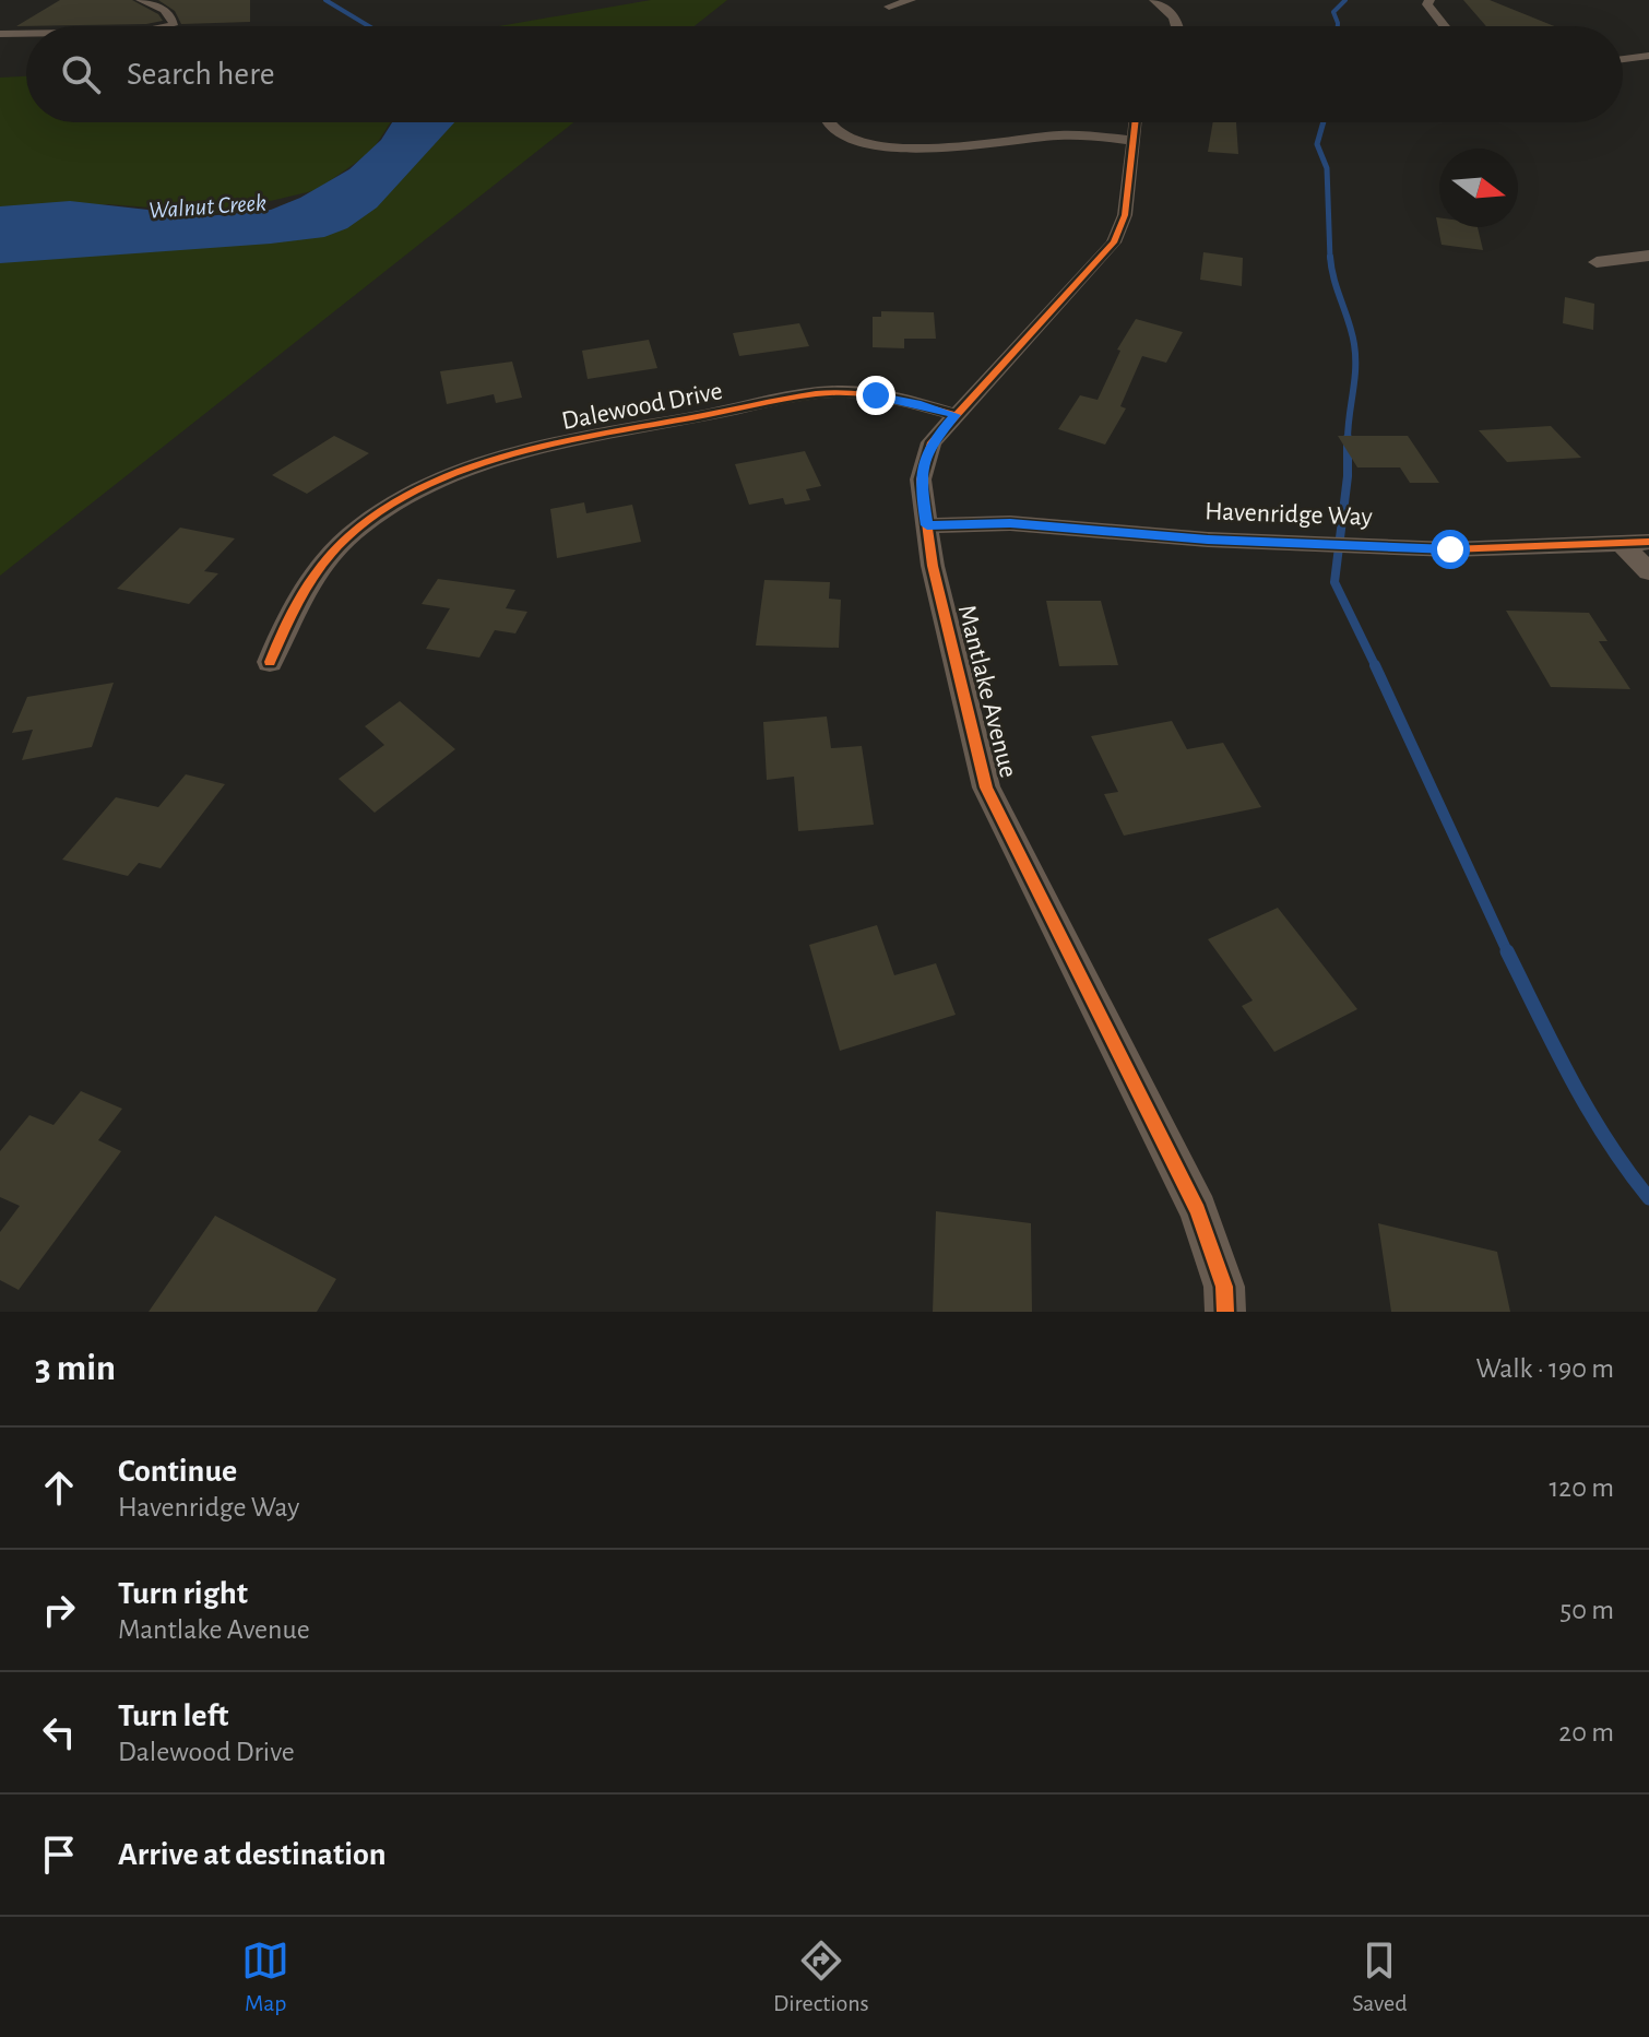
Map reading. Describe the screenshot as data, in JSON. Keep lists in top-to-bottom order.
{
  "streets": {
    "street": ["Dalewood Drive", "Havenridge Way", "Mantlake Avenue"]
  },
  "crossings": [
    ["Dalewood Drive", "Mantlake Avenue"],
    ["Havenridge Way", "Mantlake Avenue"]
  ],
  "water": ["Walnut Creek"],
  "north": "right",
  "page": {
    "search": "Search here",
    "heading": ["3 min", "Walk · 190 m"],
    "list": [
      ["Continue", "Havenridge Way", "120 m"],
      ["Turn right", "Mantlake Avenue", "50 m"],
      ["Turn left", "Dalewood Drive", "20 m"],
      "Arrive at destination"
    ],
    "nav": ["Map", "Directions", "Saved"]
  }
}
